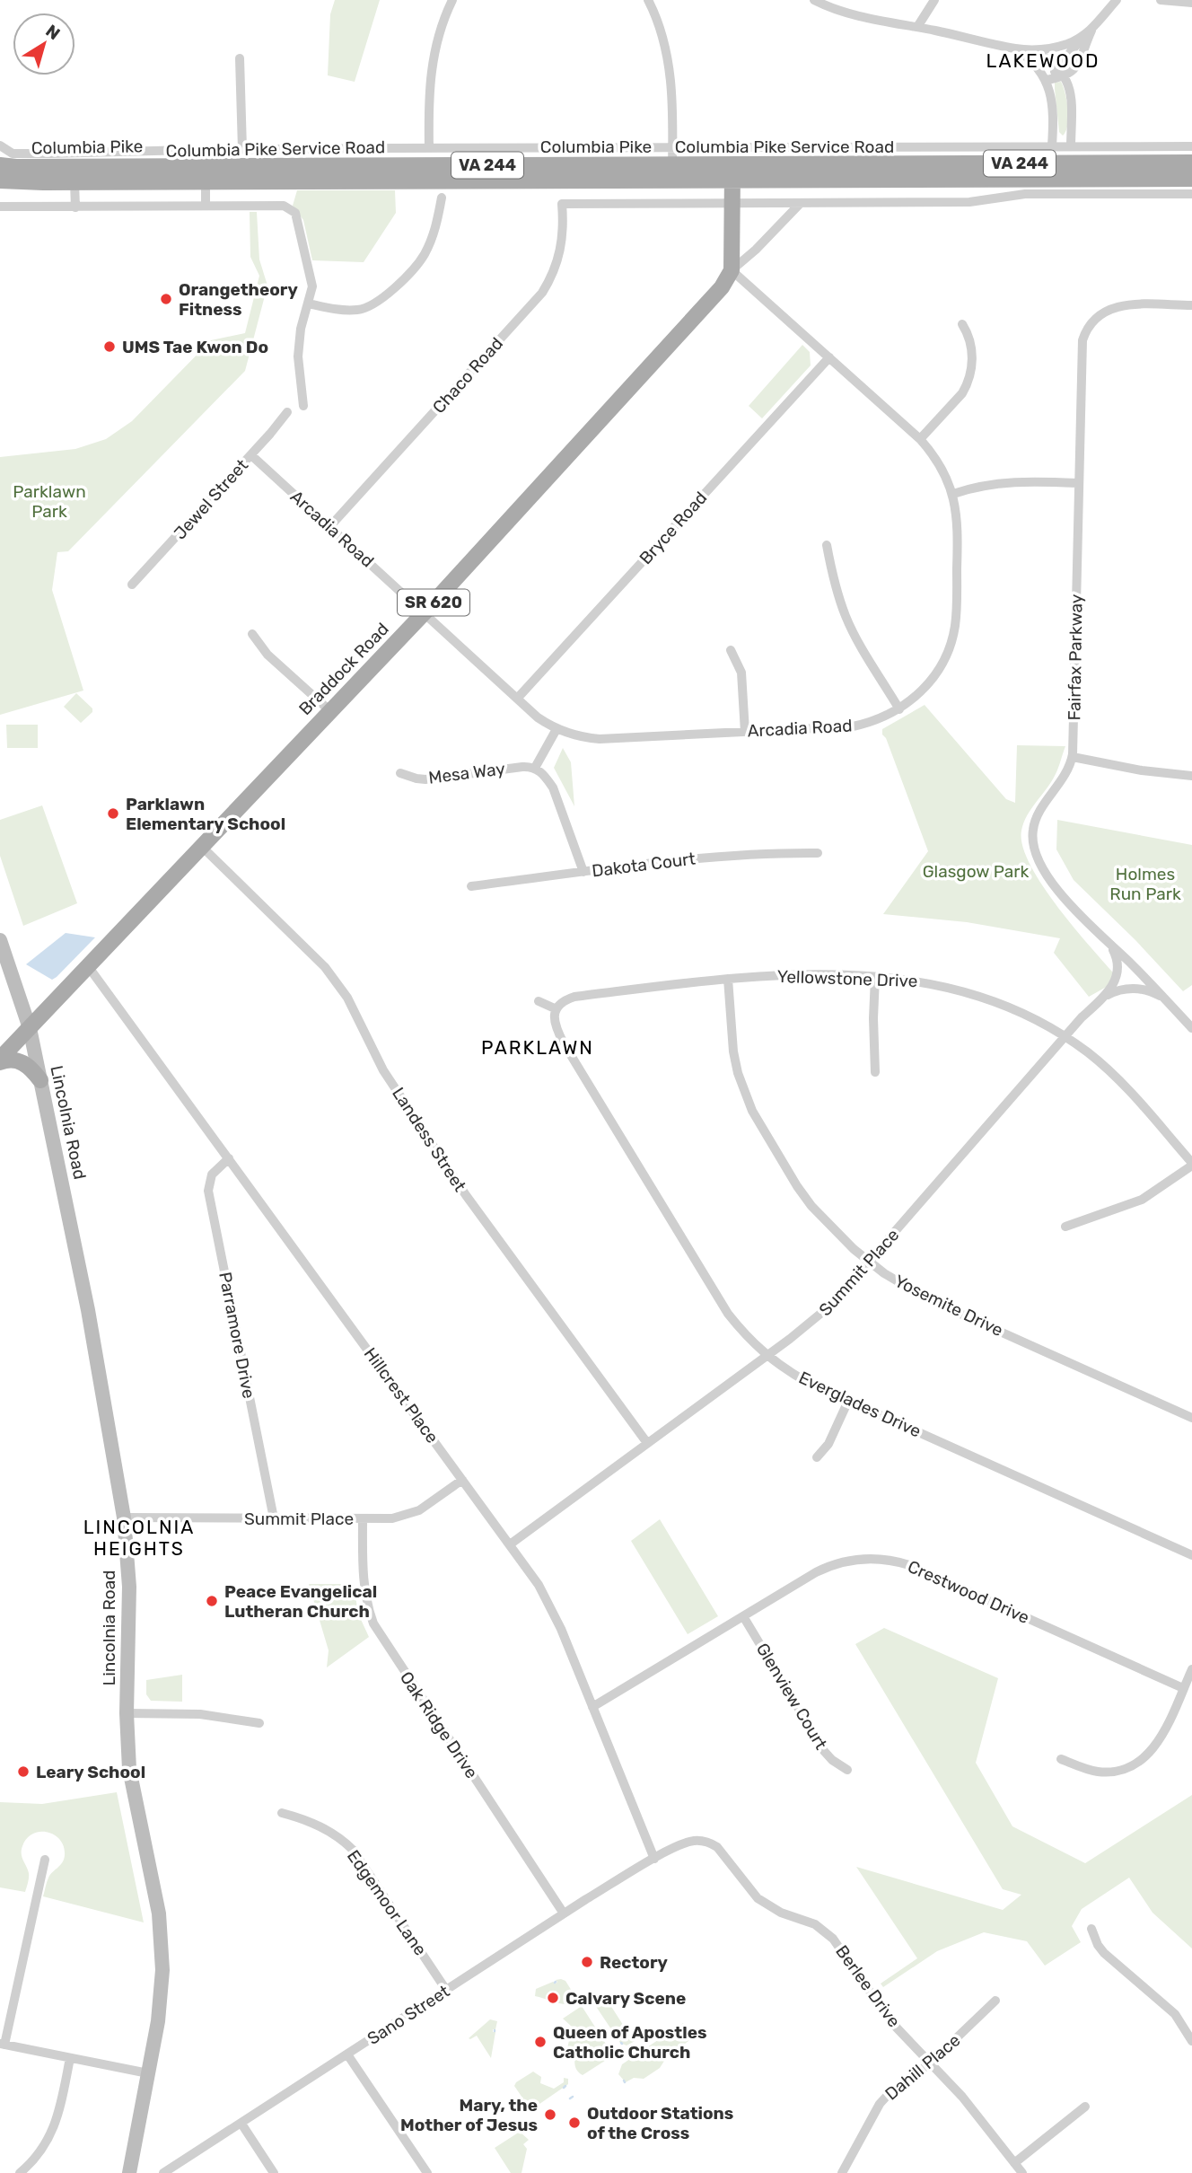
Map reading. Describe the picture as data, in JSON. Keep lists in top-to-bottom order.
{
  "streets": {
    "main road": [
      "Columbia Pike",
      "VA 244",
      "SR 620",
      "Braddock Road",
      "Lincolnia Road"
    ],
    "street": [
      "Columbia Pike Service Road",
      "Chaco Road",
      "Jewel Street",
      "Bryce Road",
      "Arcadia Road",
      "Fairfax Parkway",
      "Mesa Way",
      "Dakota Court",
      "Yellowstone Drive",
      "Landess Street",
      "Summit Place",
      "Yosemite Drive",
      "Parramore Drive",
      "Hillcrest Place",
      "Everglades Drive",
      "Crestwood Drive",
      "Glenview Court",
      "Oak Ridge Drive",
      "Edgemoor Lane",
      "Berlee Drive",
      "Sano Street",
      "Dahill Place"
    ]
  },
  "crossings": [
    ["Columbia Pike", "Columbia Pike Service Road"],
    ["Chaco Road", "Arcadia Road"],
    ["Jewel Street", "Arcadia Road"],
    ["Bryce Road", "Arcadia Road"],
    ["Arcadia Road", "Braddock Road"],
    ["Fairfax Parkway", "Summit Place"],
    ["Braddock Road", "Lincolnia Road"],
    ["Braddock Road", "Landess Street"],
    ["Braddock Road", "Hillcrest Place"],
    ["Yellowstone Drive", "Summit Place"],
    ["Yellowstone Drive", "Yosemite Drive"],
    ["Yellowstone Drive", "Everglades Drive"],
    ["Lincolnia Road", "Summit Place"],
    ["Landess Street", "Summit Place"],
    ["Summit Place", "Yosemite Drive"],
    ["Summit Place", "Parramore Drive"],
    ["Summit Place", "Hillcrest Place"],
    ["Summit Place", "Everglades Drive"],
    ["Summit Place", "Oak Ridge Drive"],
    ["Parramore Drive", "Hillcrest Place"],
    ["Hillcrest Place", "Crestwood Drive"],
    ["Hillcrest Place", "Berlee Drive"],
    ["Hillcrest Place", "Sano Street"],
    ["Crestwood Drive", "Glenview Court"],
    ["Oak Ridge Drive", "Sano Street"],
    ["Edgemoor Lane", "Sano Street"],
    ["Berlee Drive", "Sano Street"],
    ["Berlee Drive", "Dahill Place"]
  ],
  "districts": ["LAKEWOOD", "PARKLAWN", "LINCOLNIA HEIGHTS"],
  "parks": ["Parklawn Park", "Glasgow Park", "Holmes Run Park"],
  "places": [
    "Orangetheory Fitness",
    "UMS Tae Kwon Do",
    "Parklawn Elementary School",
    "Peace Evangelical Lutheran Church",
    "Leary School",
    "Rectory",
    "Calvary Scene",
    "Queen of Apostles Catholic Church",
    "Mary, the Mother of Jesus",
    "Outdoor Stations of the Cross"
  ],
  "north": "top right"
}
